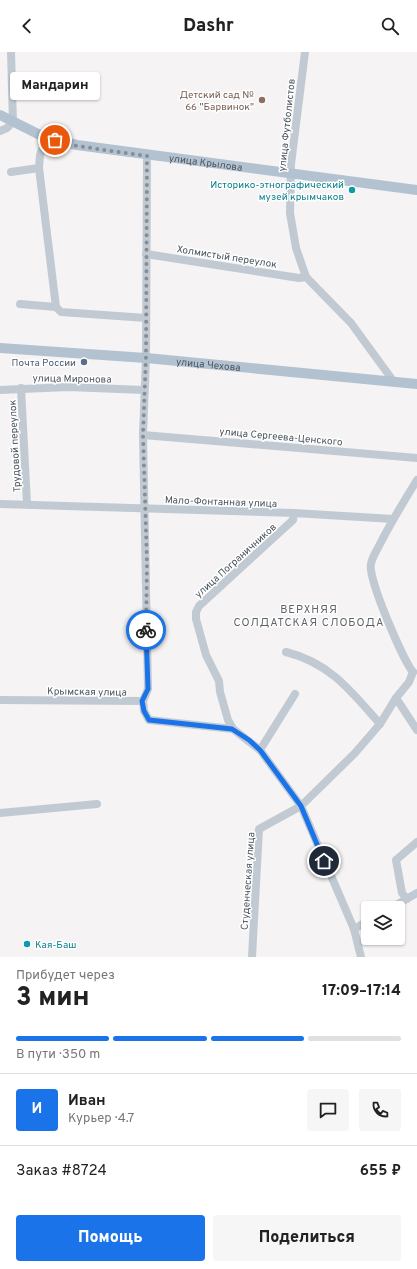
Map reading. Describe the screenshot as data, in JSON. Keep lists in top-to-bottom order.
{
  "streets": {
    "main road": ["улица Крылова", "улица Чехова"],
    "street": [
      "улица Футболистов",
      "Холмистый переулок",
      "улица Миронова",
      "улица Сергеева-Ценского",
      "Трудовой переулок",
      "Мало-Фонтанная улица",
      "улица Пограничников",
      "Крымская улица",
      "Студенческая улица"
    ]
  },
  "crossings": [
    ["улица Футболистов", "улица Крылова"],
    ["улица Футболистов", "Холмистый переулок"],
    ["улица Футболистов", "улица Чехова"],
    ["улица Миронова", "Трудовой переулок"],
    ["Трудовой переулок", "Мало-Фонтанная улица"],
    ["Мало-Фонтанная улица", "улица Пограничников"]
  ],
  "districts": ["ВЕРХНЯЯ СОЛДАТСКАЯ СЛОБОДА"],
  "places": [
    "Детский сад № 66 \"Барвинок\"",
    "Мандарин",
    "Историко-этнографический музей крымчаков",
    "Почта России",
    "Кая-Баш"
  ],
  "page": {
    "header": "Dashr",
    "bubble": "Мандарин",
    "heading": ["3 мин", "Прибудет через", "17:09–17:14"],
    "panel": [
      "Иван",
      "Курьер · 4.7",
      "Заказ #8724",
      "655 ₽"
    ],
    "bar": "В пути · 350 m",
    "round": "И",
    "buttons": ["Помощь", "Поделиться"]
  }
}
